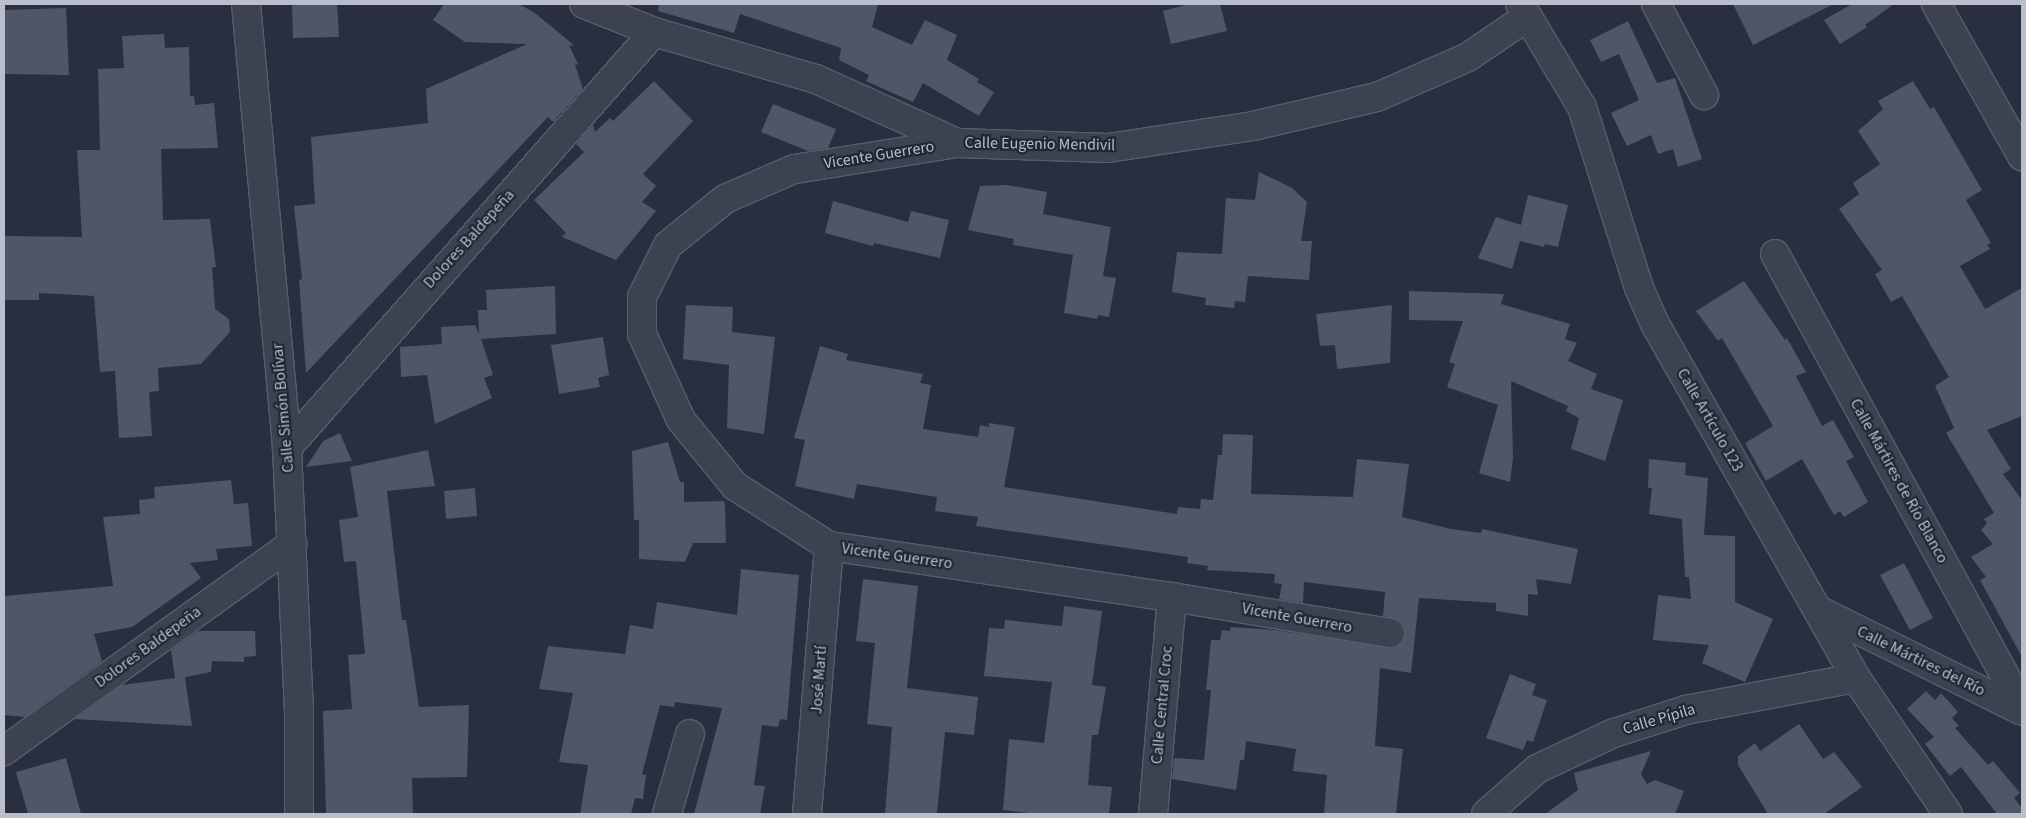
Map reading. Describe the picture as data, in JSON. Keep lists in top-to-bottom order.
{
  "streets": {
    "street": [
      "Calle Eugenio Mendivil",
      "Vicente Guerrero",
      "Dolores Baldepeña",
      "Calle Simón Bolívar",
      "Calle Artículo 123",
      "Calle Mártires de Río Blanco",
      "Calle Mártires del Río",
      "José Martí",
      "Calle Central Croc",
      "Calle Pípila"
    ]
  },
  "crossings": [
    ["Calle Eugenio Mendivil", "Vicente Guerrero"],
    ["Calle Eugenio Mendivil", "Dolores Baldepeña"],
    ["Calle Eugenio Mendivil", "Calle Artículo 123"],
    ["Vicente Guerrero", "José Martí"],
    ["Vicente Guerrero", "Calle Central Croc"],
    ["Dolores Baldepeña", "Calle Simón Bolívar"],
    ["Calle Artículo 123", "Calle Mártires del Río"],
    ["Calle Artículo 123", "Calle Pípila"]
  ]
}
